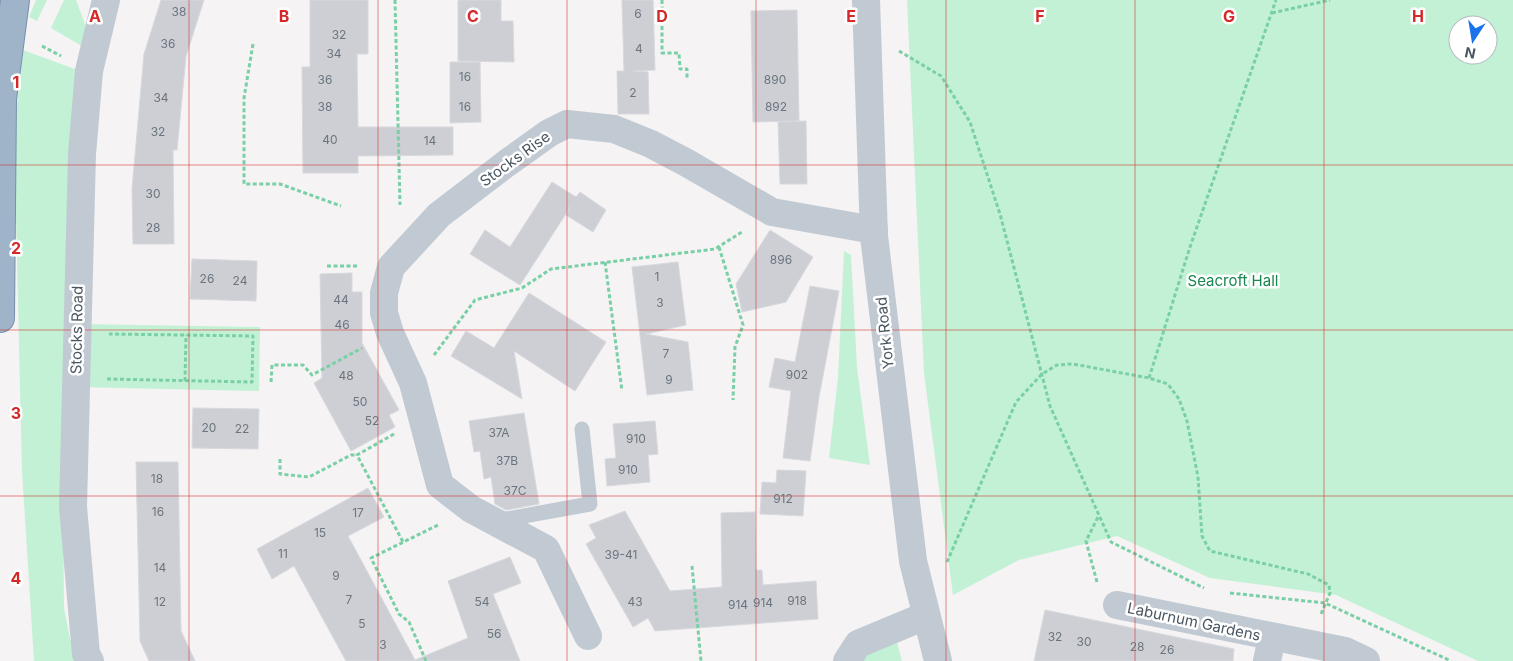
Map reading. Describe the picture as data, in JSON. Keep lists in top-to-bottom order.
{
  "streets": {
    "street": [
      "Stocks Rise",
      "Stocks Road",
      "York Road",
      "Laburnum Gardens"
    ]
  },
  "crossings": [
    ["Stocks Rise", "York Road"]
  ],
  "parks": ["Seacroft Hall"],
  "house_numbers": [
    "38",
    "6",
    "32",
    "36",
    "4",
    "34",
    "16",
    "36",
    "890",
    "2",
    "34",
    "38",
    "16",
    "892",
    "32",
    "40",
    "14",
    "30",
    "28",
    "896",
    "1",
    "26",
    "24",
    "44",
    "3",
    "46",
    "7",
    "902",
    "48",
    "9",
    "50",
    "52",
    "20",
    "22",
    "37A",
    "910",
    "37B",
    "910",
    "18",
    "37C",
    "912",
    "16",
    "17",
    "15",
    "11",
    "39-41",
    "14",
    "9",
    "7",
    "918",
    "12",
    "54",
    "43",
    "914",
    "914",
    "5",
    "56",
    "32",
    "30",
    "3",
    "28",
    "26"
  ],
  "north": "bottom",
  "grid": {
    "columns": [
      "A",
      "B",
      "C",
      "D",
      "E",
      "F",
      "G",
      "H"
    ],
    "rows": [
      "1",
      "2",
      "3",
      "4"
    ]
  }
}
